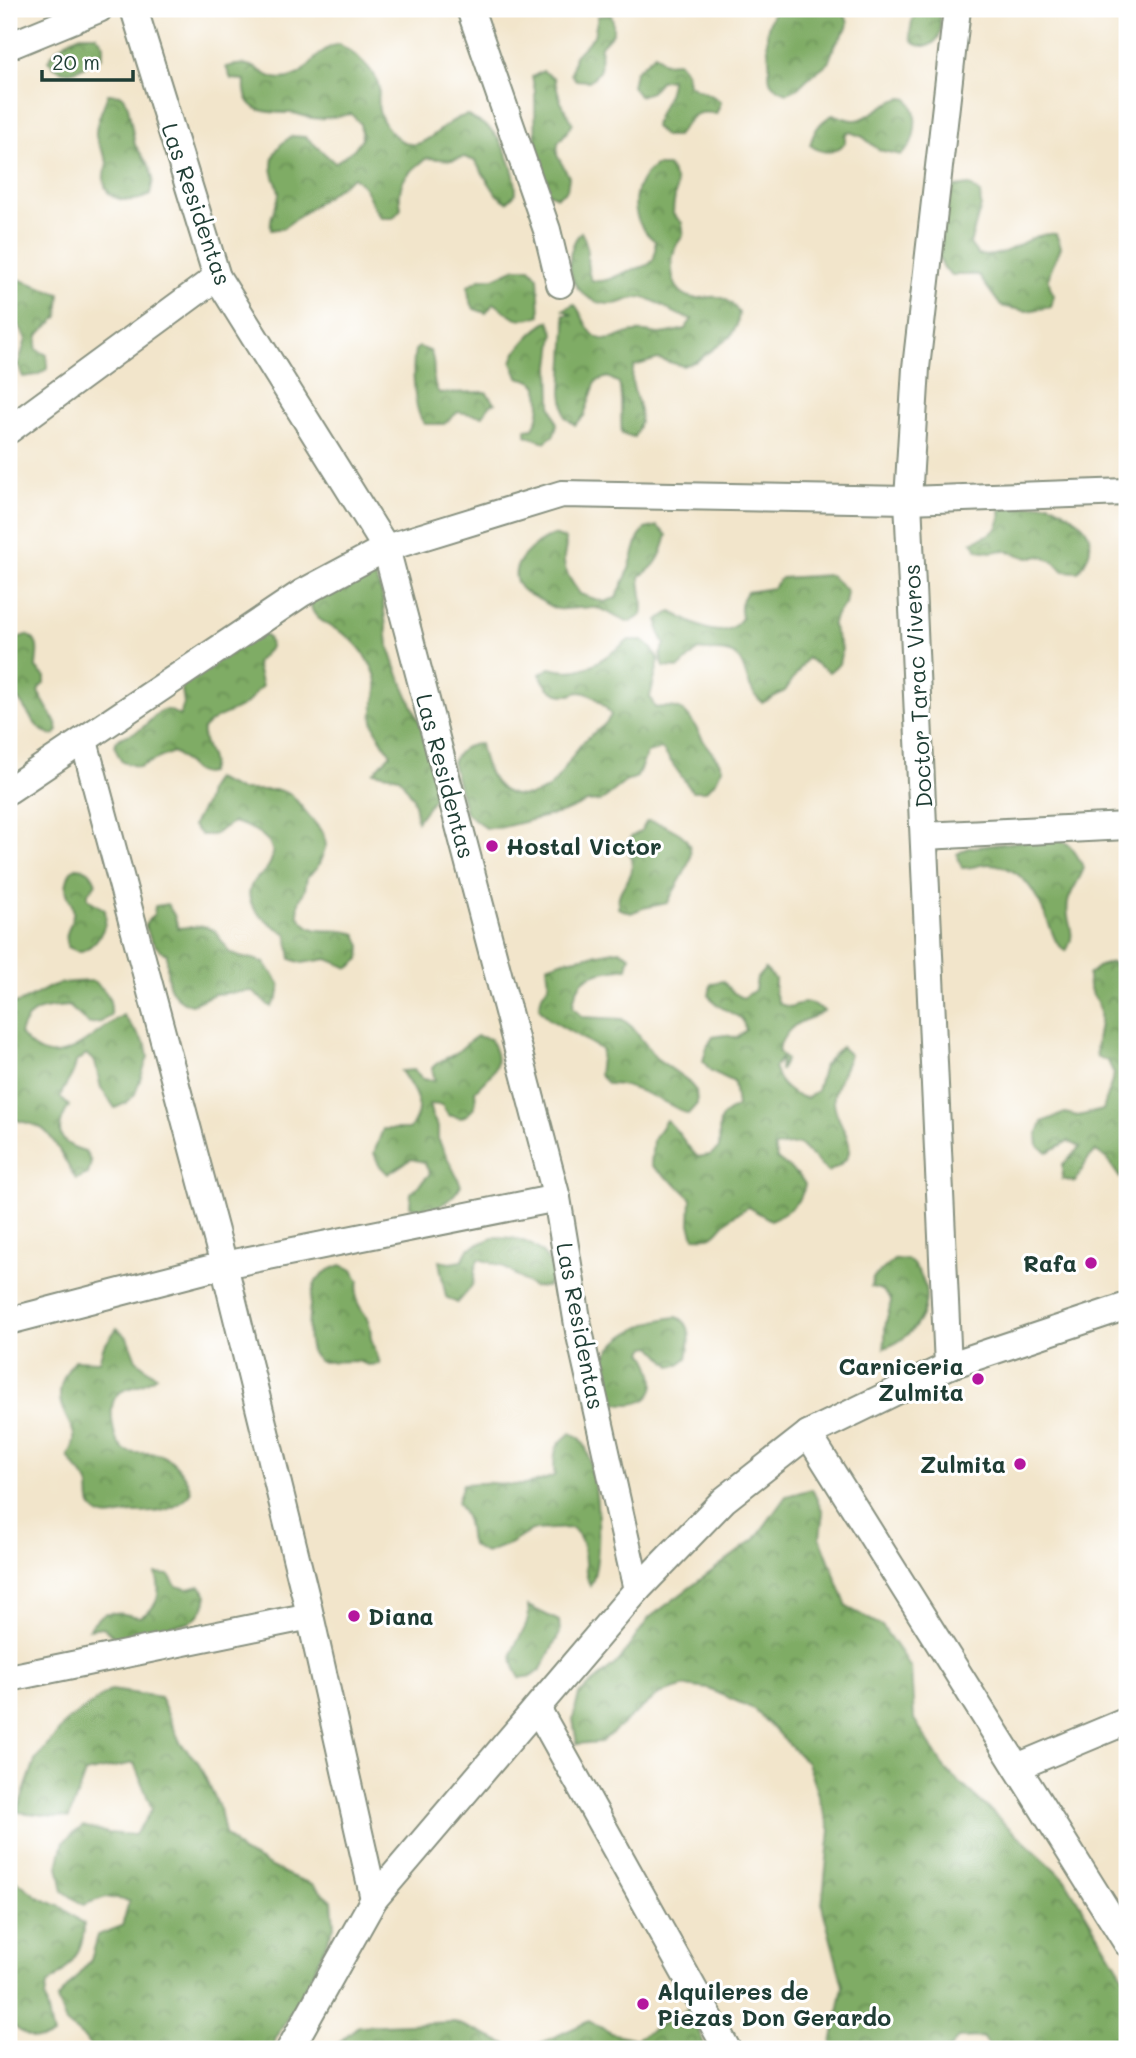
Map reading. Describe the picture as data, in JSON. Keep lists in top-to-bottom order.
{
  "streets": {
    "street": ["Las Residentas", "Doctor Tarac Viveros"]
  },
  "places": [
    "Hostal Victor",
    "Rafa",
    "Carniceria Zulmita",
    "Zulmita",
    "Diana",
    "Alquileres de Piezas Don Gerardo"
  ],
  "scale_bar": "20 m"
}
